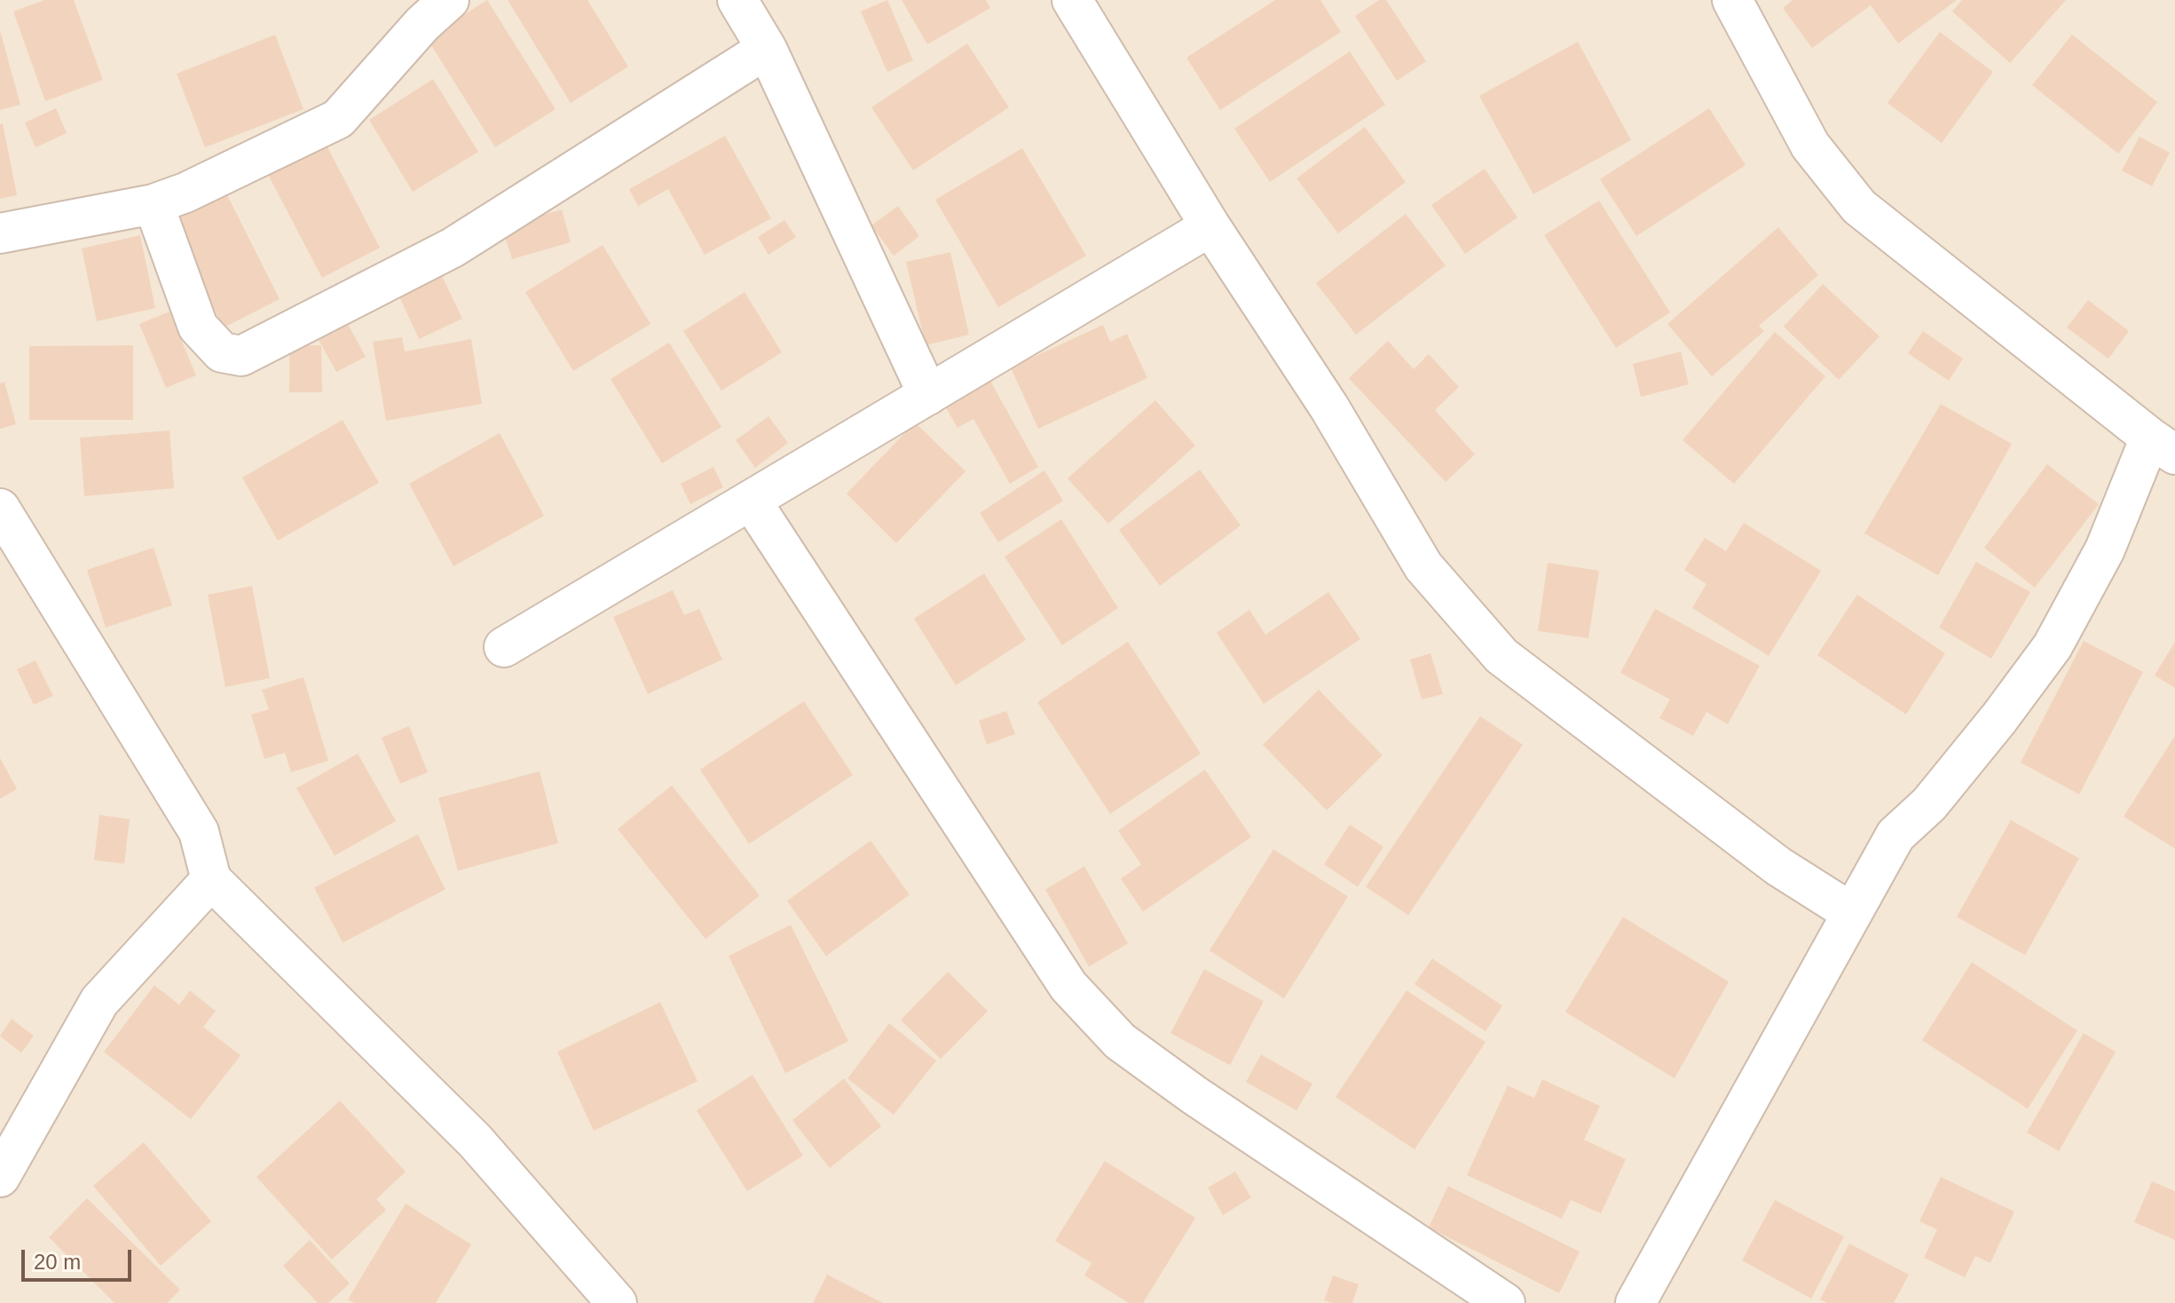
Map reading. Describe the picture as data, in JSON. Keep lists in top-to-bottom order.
{
  "scale_bar": "20 m"
}
